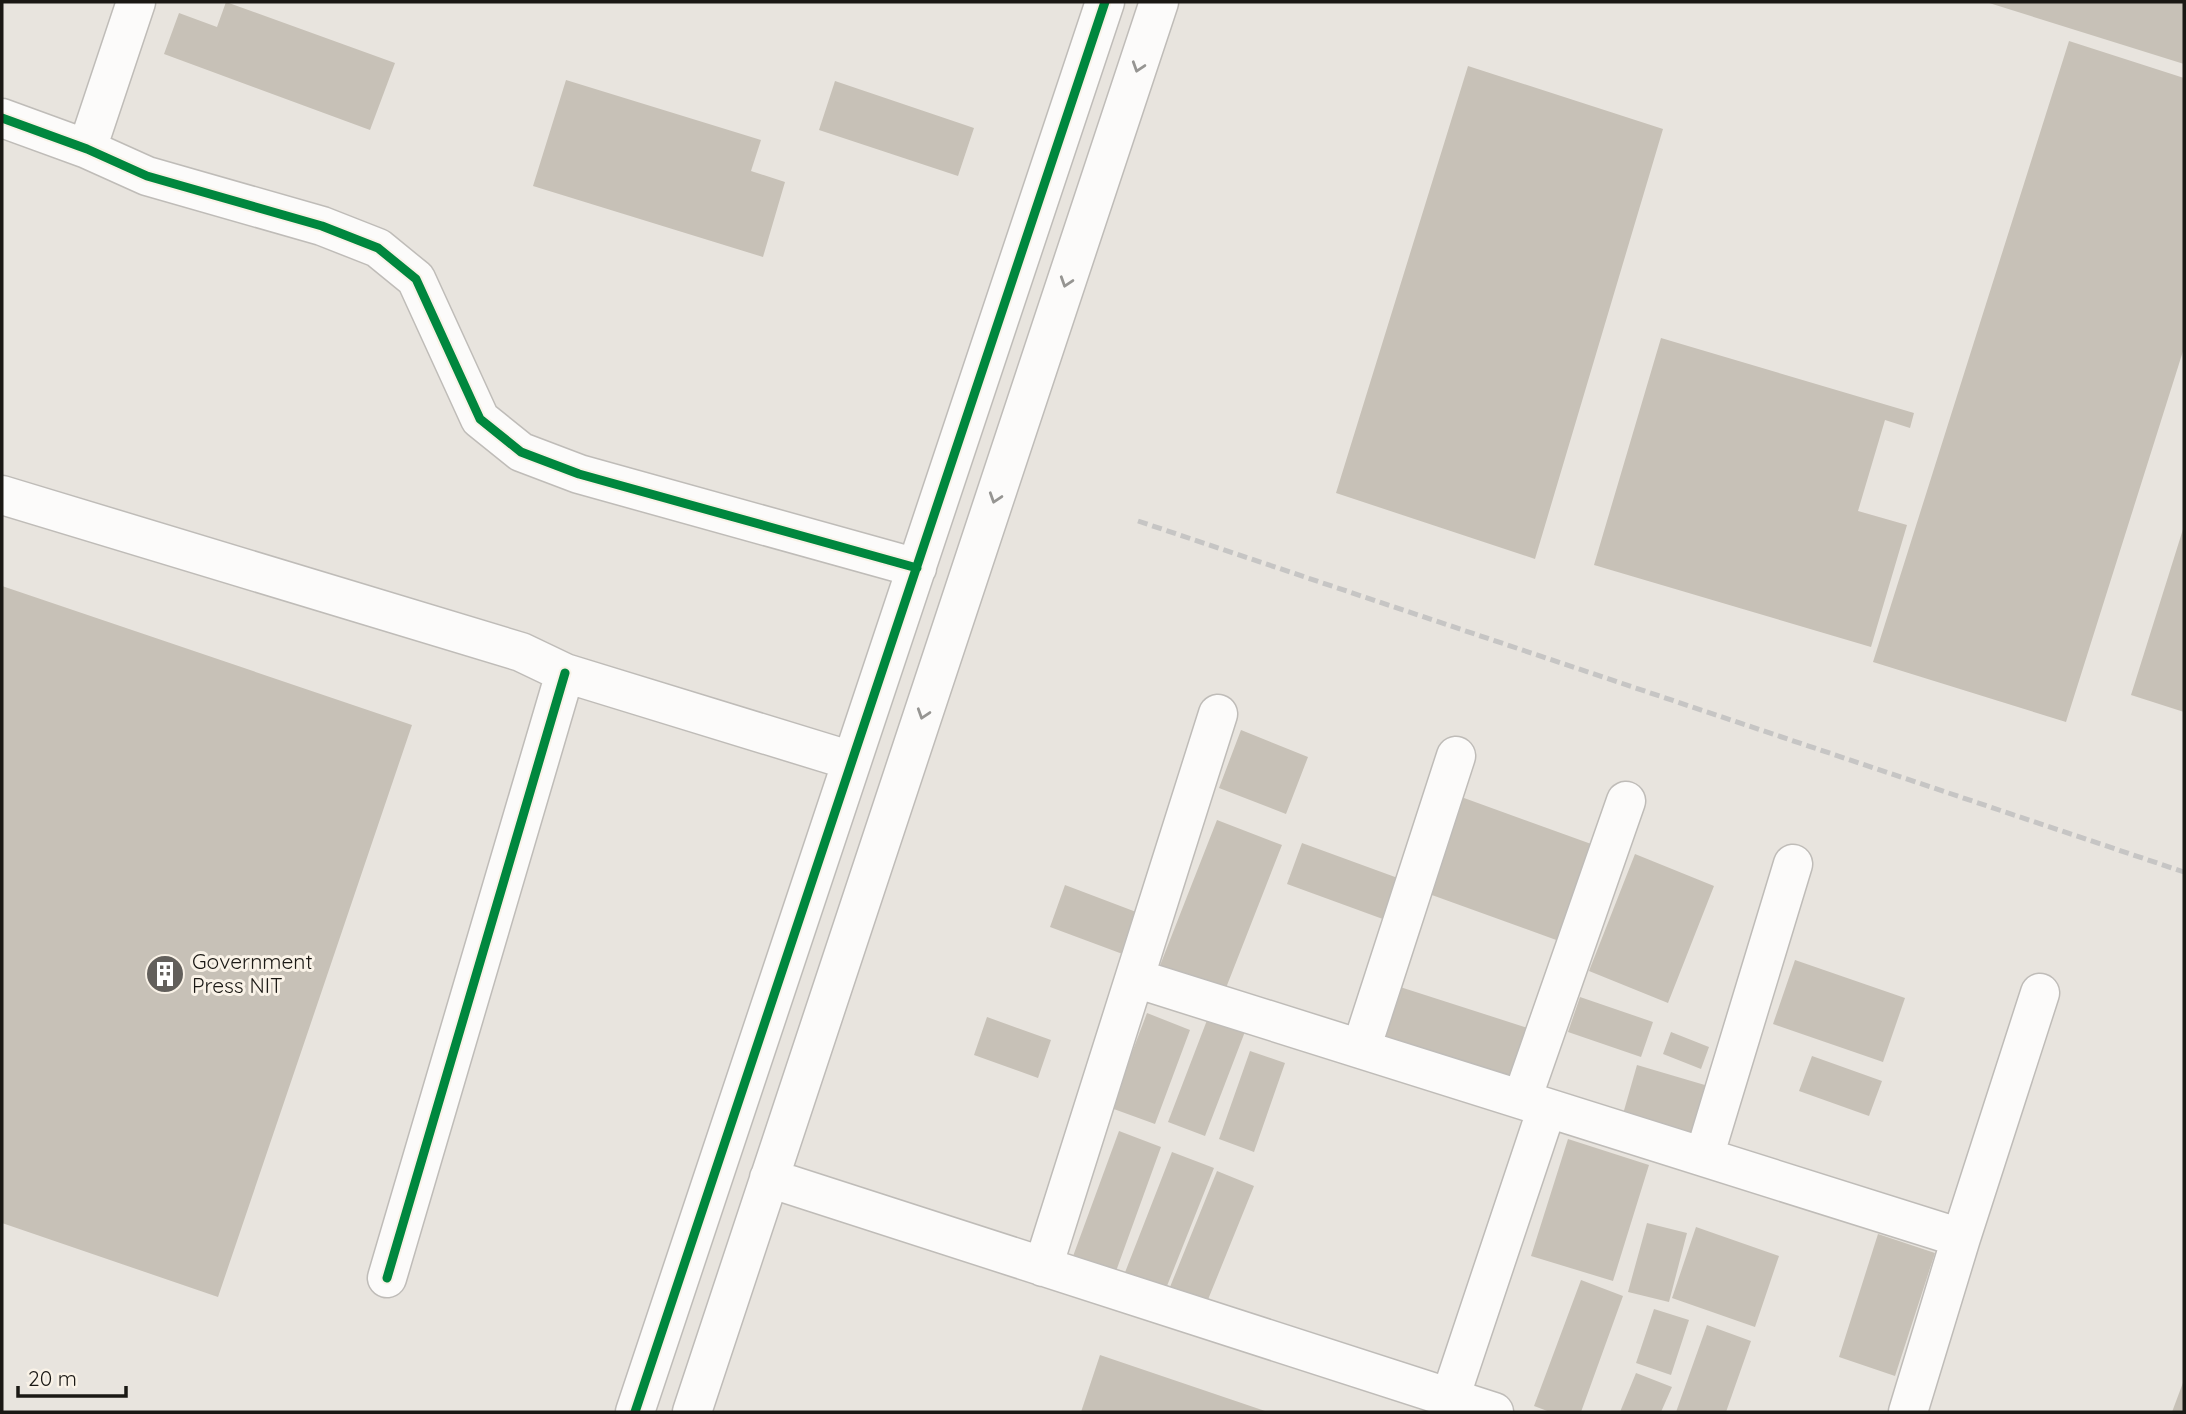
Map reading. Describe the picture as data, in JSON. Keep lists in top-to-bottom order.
{
  "places": {
    "building": ["Government Press NIT"]
  },
  "scale_bar": "20 m"
}
